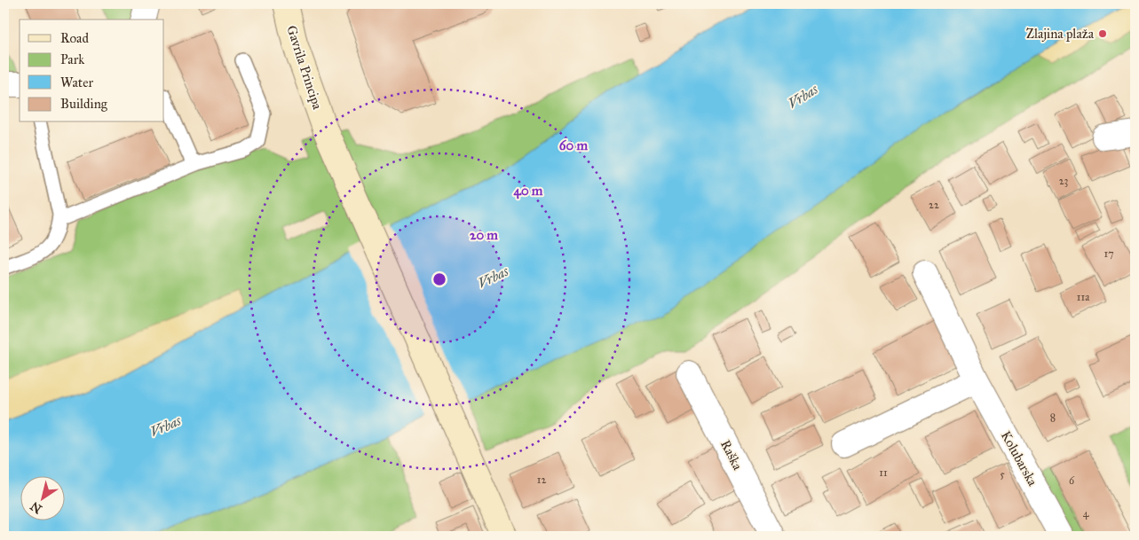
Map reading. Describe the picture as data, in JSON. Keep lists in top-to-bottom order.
{
  "streets": {
    "main road": ["Gavrila Principa"],
    "street": ["Raška", "Kolubarska"]
  },
  "water": ["Vrbas"],
  "places": ["Zlajina plaža"],
  "house_numbers": [
    "23",
    "22",
    "17",
    "11a",
    "8",
    "11",
    "5",
    "12",
    "6",
    "4"
  ],
  "legend": [
    "Road",
    "Park",
    "Water",
    "Building"
  ],
  "north": "bottom left",
  "rings": ["60 m", "40 m", "20 m"]
}
